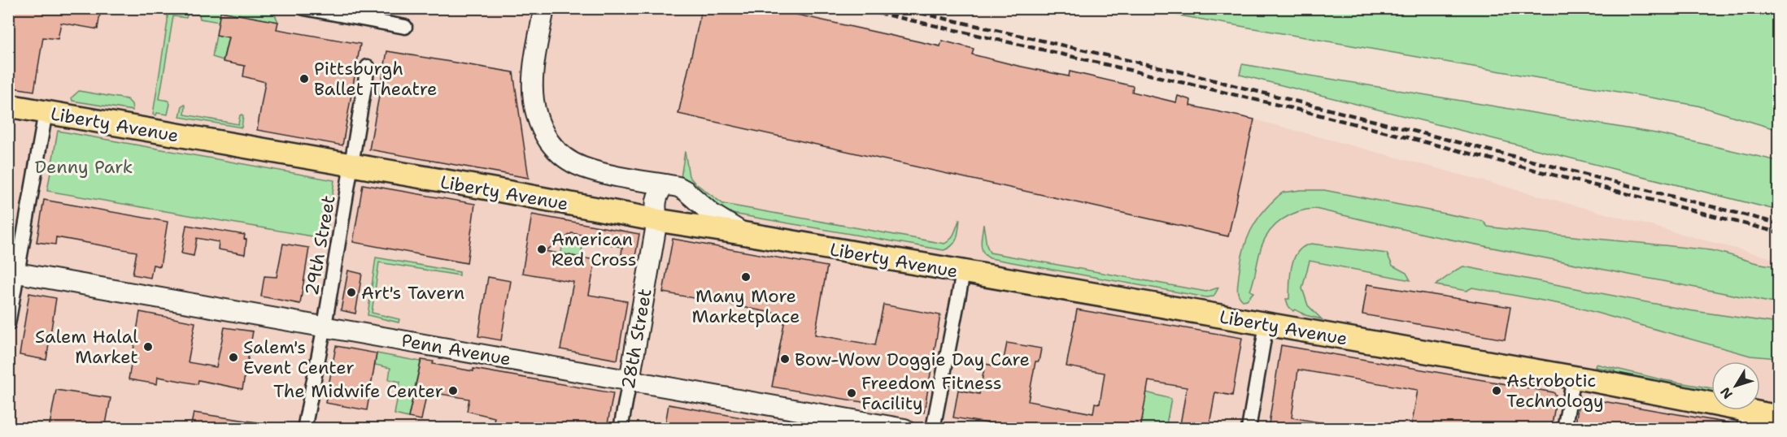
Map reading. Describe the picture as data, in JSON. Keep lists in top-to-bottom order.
{
  "streets": {
    "main road": ["Liberty Avenue"],
    "street": ["29th Street", "28th Street", "Penn Avenue"]
  },
  "crossings": [
    ["Liberty Avenue", "29th Street"],
    ["Liberty Avenue", "28th Street"],
    ["29th Street", "Penn Avenue"],
    ["28th Street", "Penn Avenue"]
  ],
  "parks": ["Denny Park"],
  "places": [
    "Pittsburgh Ballet Theatre",
    "American Red Cross",
    "Many More Marketplace",
    "Art's Tavern",
    "Salem Halal Market",
    "Salem's Event Center",
    "Bow-Wow Doggie Day Care",
    "The Midwife Center",
    "Astrobotic Technology",
    "Freedom Fitness Facility"
  ],
  "north": "bottom left"
}
